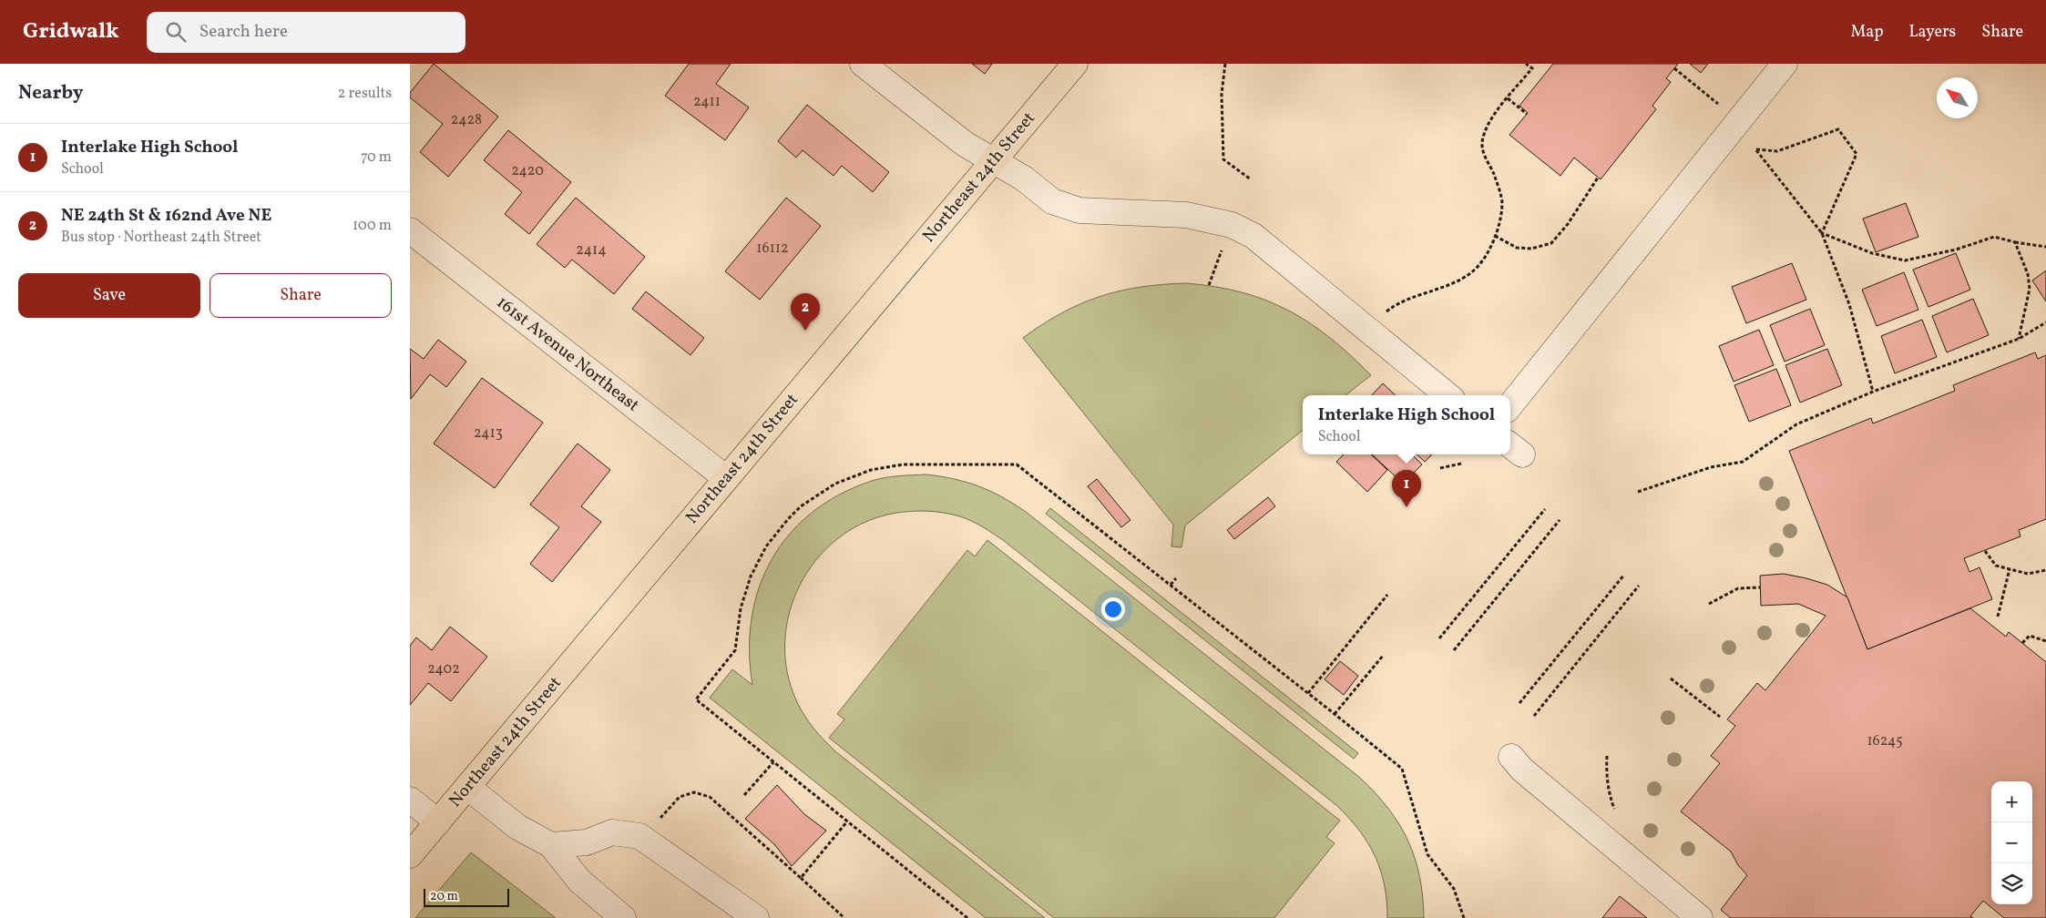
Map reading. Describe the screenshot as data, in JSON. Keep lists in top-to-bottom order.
{
  "streets": {
    "main road": ["Northeast 24th Street"],
    "street": ["161st Avenue Northeast"]
  },
  "crossings": [
    ["Northeast 24th Street", "161st Avenue Northeast"]
  ],
  "house_numbers": [
    "2411",
    "2428",
    "2420",
    "16112",
    "2414",
    "2413",
    "2402",
    "16245"
  ],
  "scale_bar": "20 m",
  "north": "top left",
  "page": {
    "header": "Gridwalk",
    "search": "Search here",
    "nav": ["Map", "Layers", "Share"],
    "heading": ["Nearby", "2 results"],
    "list": [
      {
        "mark": "1",
        "name": "Interlake High School",
        "note": "School",
        "value": "70 m"
      },
      {
        "mark": "2",
        "name": "NE 24th St & 162nd Ave NE",
        "note": "Bus stop · Northeast 24th Street",
        "value": "100 m"
      }
    ],
    "buttons": ["Save", "Share"],
    "pins": ["2", "1"],
    "popup": ["Interlake High School", "School"],
    "map_buttons": ["+", "−"],
    "scale": "20 m"
  }
}
